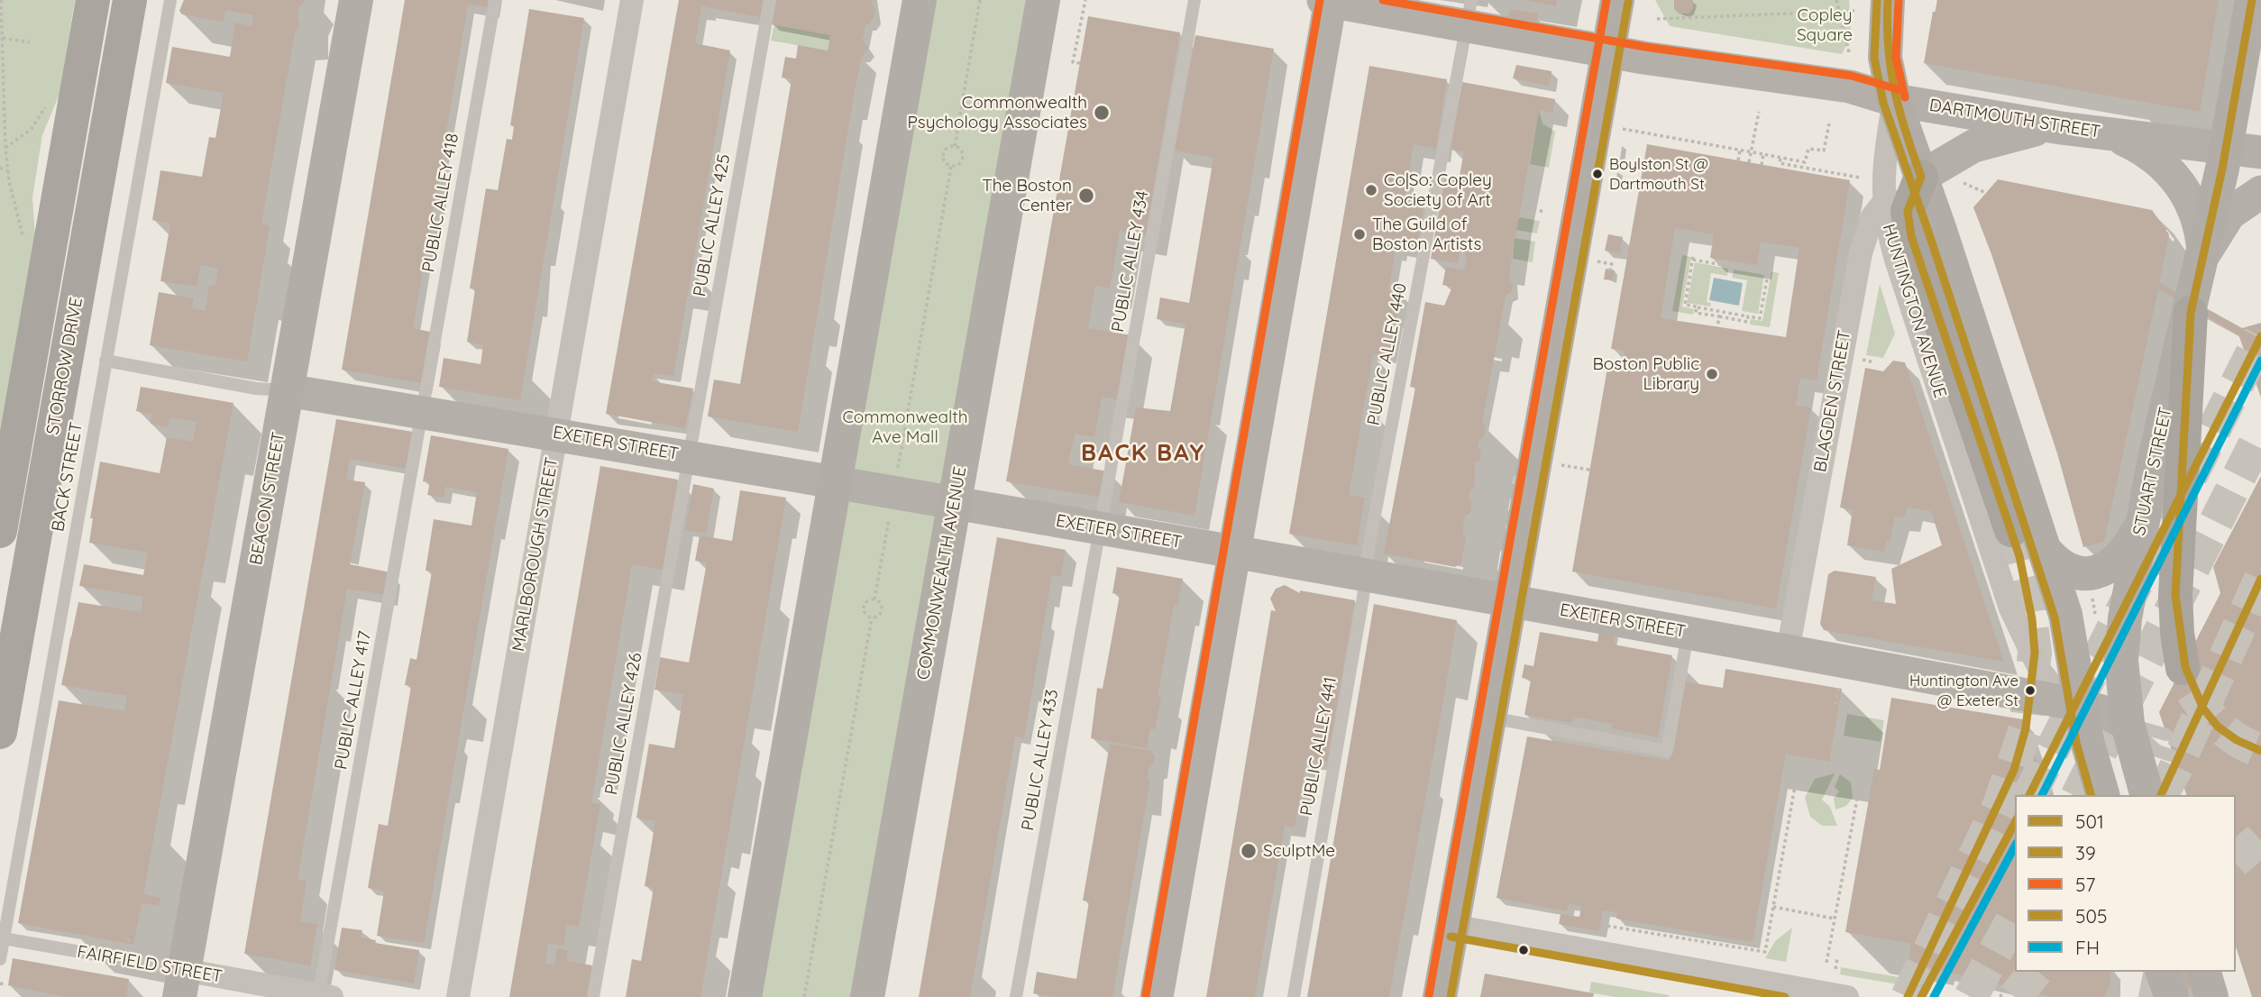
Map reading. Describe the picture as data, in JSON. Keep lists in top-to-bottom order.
{
  "streets": {
    "highway": ["STORROW DRIVE"],
    "main road": [
      "DARTMOUTH STREET",
      "EXETER STREET",
      "STUART STREET",
      "BEACON STREET",
      "COMMONWEALTH AVENUE"
    ],
    "street": [
      "HUNTINGTON AVENUE",
      "BLAGDEN STREET",
      "MARLBOROUGH STREET",
      "FAIRFIELD STREET"
    ],
    "lane": [
      "PUBLIC ALLEY 418",
      "PUBLIC ALLEY 425",
      "PUBLIC ALLEY 434",
      "PUBLIC ALLEY 440",
      "BACK STREET",
      "PUBLIC ALLEY 417",
      "PUBLIC ALLEY 426",
      "PUBLIC ALLEY 441",
      "PUBLIC ALLEY 433"
    ]
  },
  "crossings": [
    ["DARTMOUTH STREET", "HUNTINGTON AVENUE"],
    ["DARTMOUTH STREET", "PUBLIC ALLEY 440"],
    ["DARTMOUTH STREET", "STUART STREET"],
    ["PUBLIC ALLEY 418", "EXETER STREET"],
    ["PUBLIC ALLEY 418", "PUBLIC ALLEY 417"],
    ["PUBLIC ALLEY 425", "EXETER STREET"],
    ["PUBLIC ALLEY 425", "PUBLIC ALLEY 426"],
    ["PUBLIC ALLEY 434", "EXETER STREET"],
    ["PUBLIC ALLEY 434", "PUBLIC ALLEY 433"],
    ["HUNTINGTON AVENUE", "BLAGDEN STREET"],
    ["HUNTINGTON AVENUE", "EXETER STREET"],
    ["PUBLIC ALLEY 440", "EXETER STREET"],
    ["PUBLIC ALLEY 440", "PUBLIC ALLEY 441"],
    ["BLAGDEN STREET", "EXETER STREET"],
    ["EXETER STREET", "STUART STREET"],
    ["EXETER STREET", "BACK STREET"],
    ["EXETER STREET", "BEACON STREET"],
    ["EXETER STREET", "MARLBOROUGH STREET"],
    ["EXETER STREET", "COMMONWEALTH AVENUE"],
    ["EXETER STREET", "PUBLIC ALLEY 417"],
    ["EXETER STREET", "PUBLIC ALLEY 426"],
    ["EXETER STREET", "PUBLIC ALLEY 441"],
    ["EXETER STREET", "PUBLIC ALLEY 433"],
    ["BACK STREET", "FAIRFIELD STREET"],
    ["BEACON STREET", "FAIRFIELD STREET"],
    ["PUBLIC ALLEY 417", "FAIRFIELD STREET"]
  ],
  "districts": ["BACK BAY"],
  "parks": ["Copley Square", "Commonwealth Ave Mall"],
  "places": [
    "Commonwealth Psychology Associates",
    "Boylston St @ Dartmouth St",
    "Co|So: Copley Society of Art",
    "The Boston Center",
    "The Guild of Boston Artists",
    "Boston Public Library",
    "Huntington Ave @ Exeter St",
    "SculptMe"
  ],
  "lines": [
    "transit line 501",
    "transit line 39",
    "transit line 57",
    "transit line 505",
    "transit line FH"
  ],
  "legend": [
    "501",
    "39",
    "57",
    "505",
    "FH"
  ]
}
